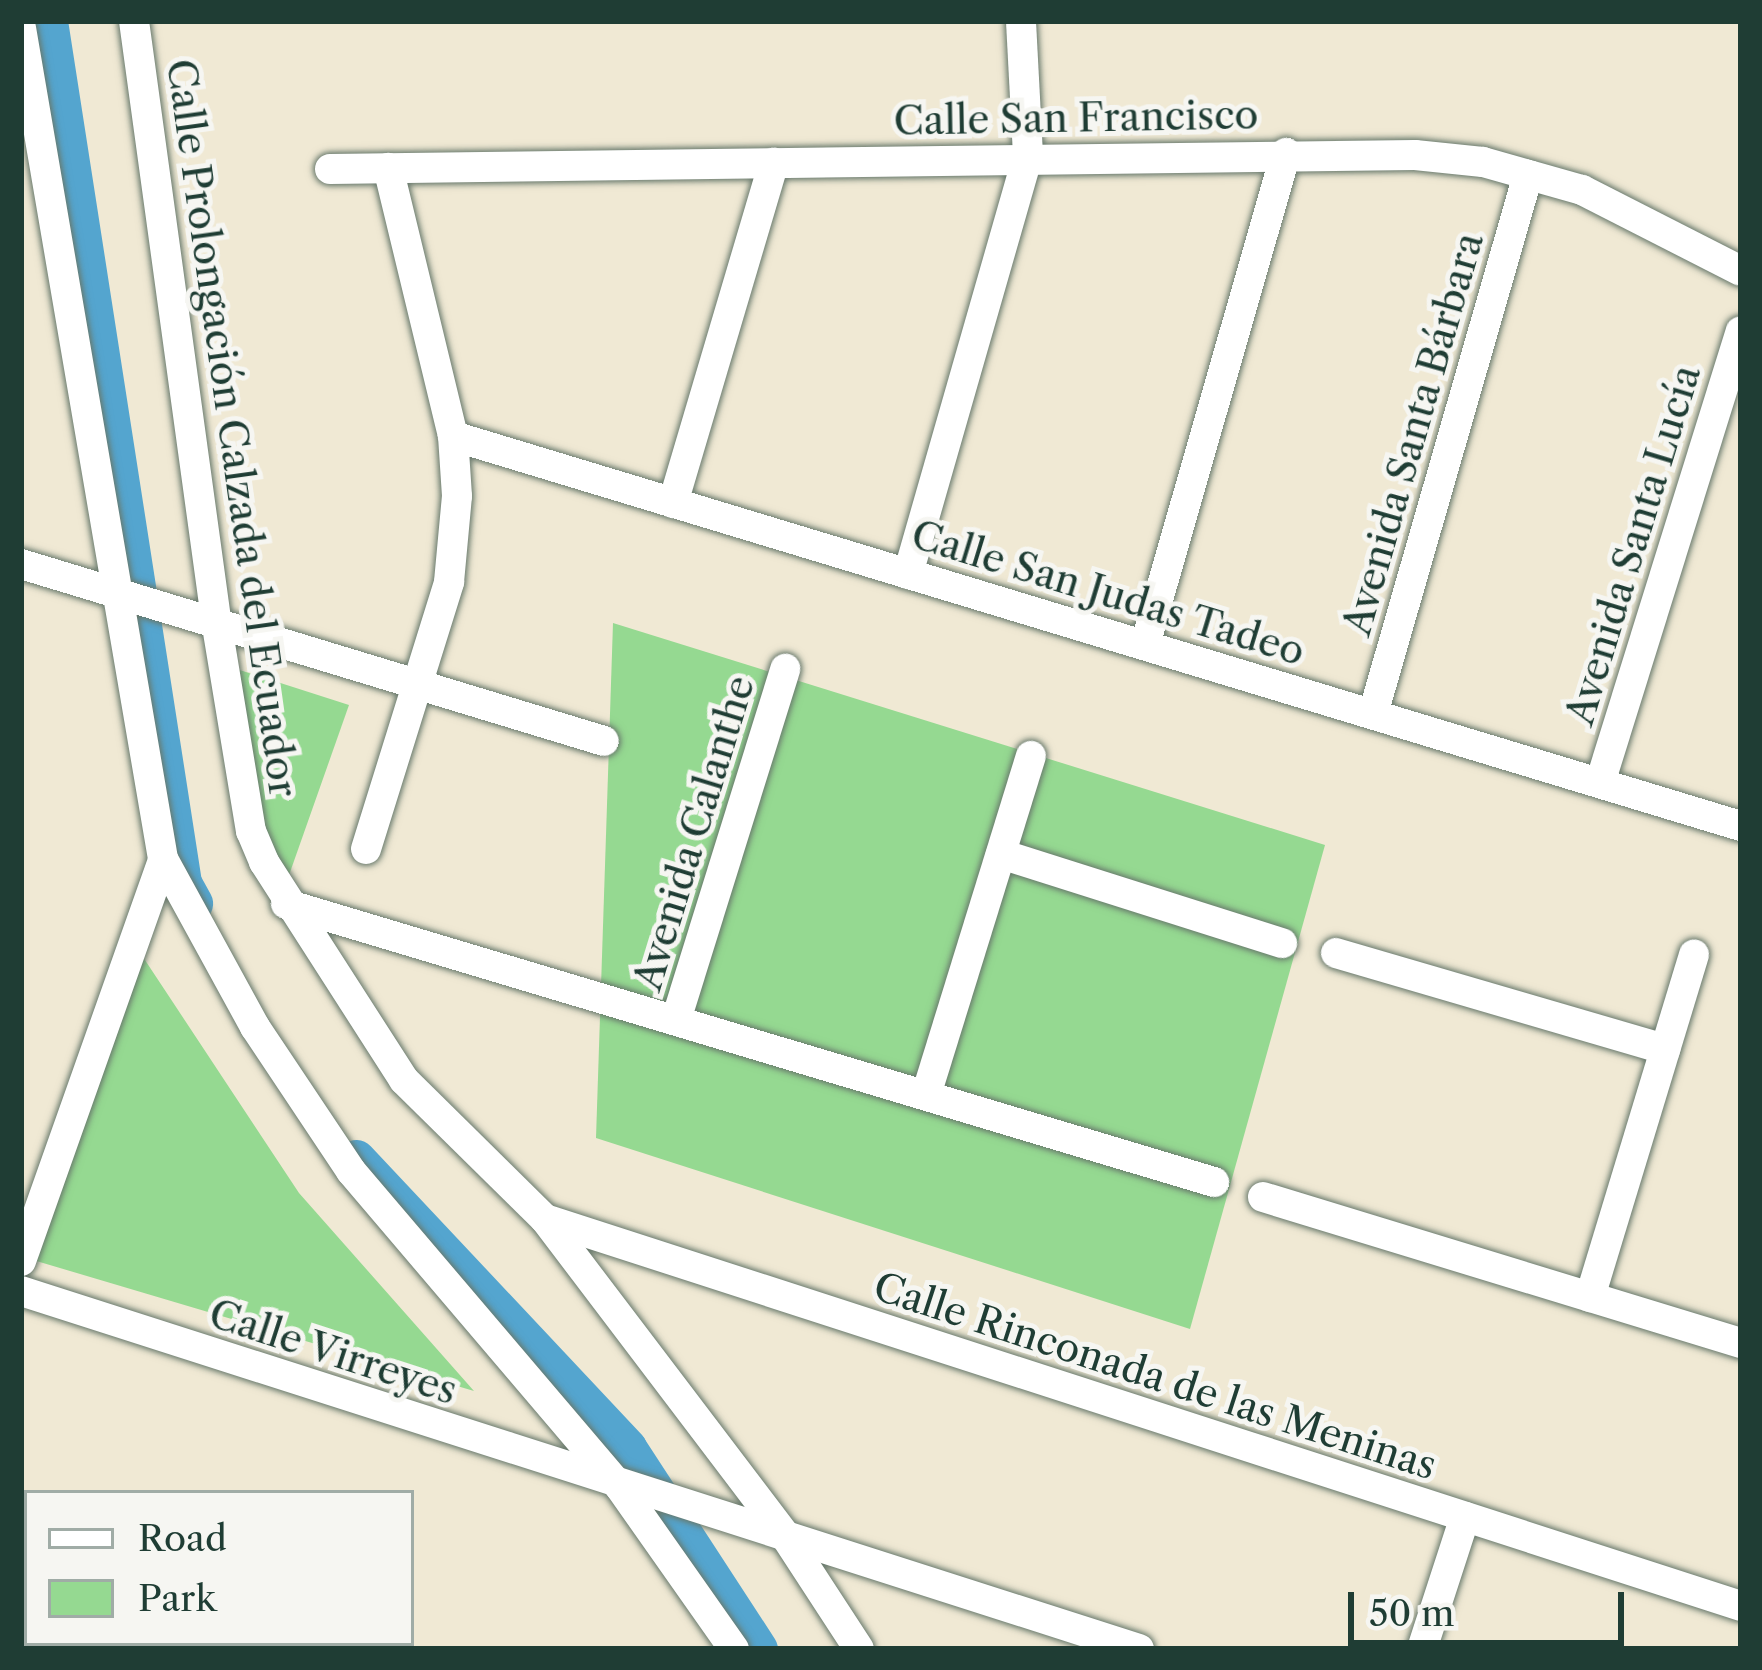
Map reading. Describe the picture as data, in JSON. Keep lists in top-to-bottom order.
{
  "streets": {
    "street": [
      "Calle San Francisco",
      "Calle Prolongación Calzada del Ecuador",
      "Avenida Santa Bárbara",
      "Avenida Santa Lucía",
      "Calle San Judas Tadeo",
      "Avenida Calanthe",
      "Calle Virreyes",
      "Calle Rinconada de las Meninas"
    ]
  },
  "crossings": [
    ["Calle San Francisco", "Avenida Santa Bárbara"],
    ["Calle Prolongación Calzada del Ecuador", "Calle Virreyes"],
    ["Calle Prolongación Calzada del Ecuador", "Calle Rinconada de las Meninas"],
    ["Avenida Santa Bárbara", "Calle San Judas Tadeo"],
    ["Avenida Santa Lucía", "Calle San Judas Tadeo"]
  ],
  "legend": ["Road", "Park"],
  "scale_bar": "50 m"
}
